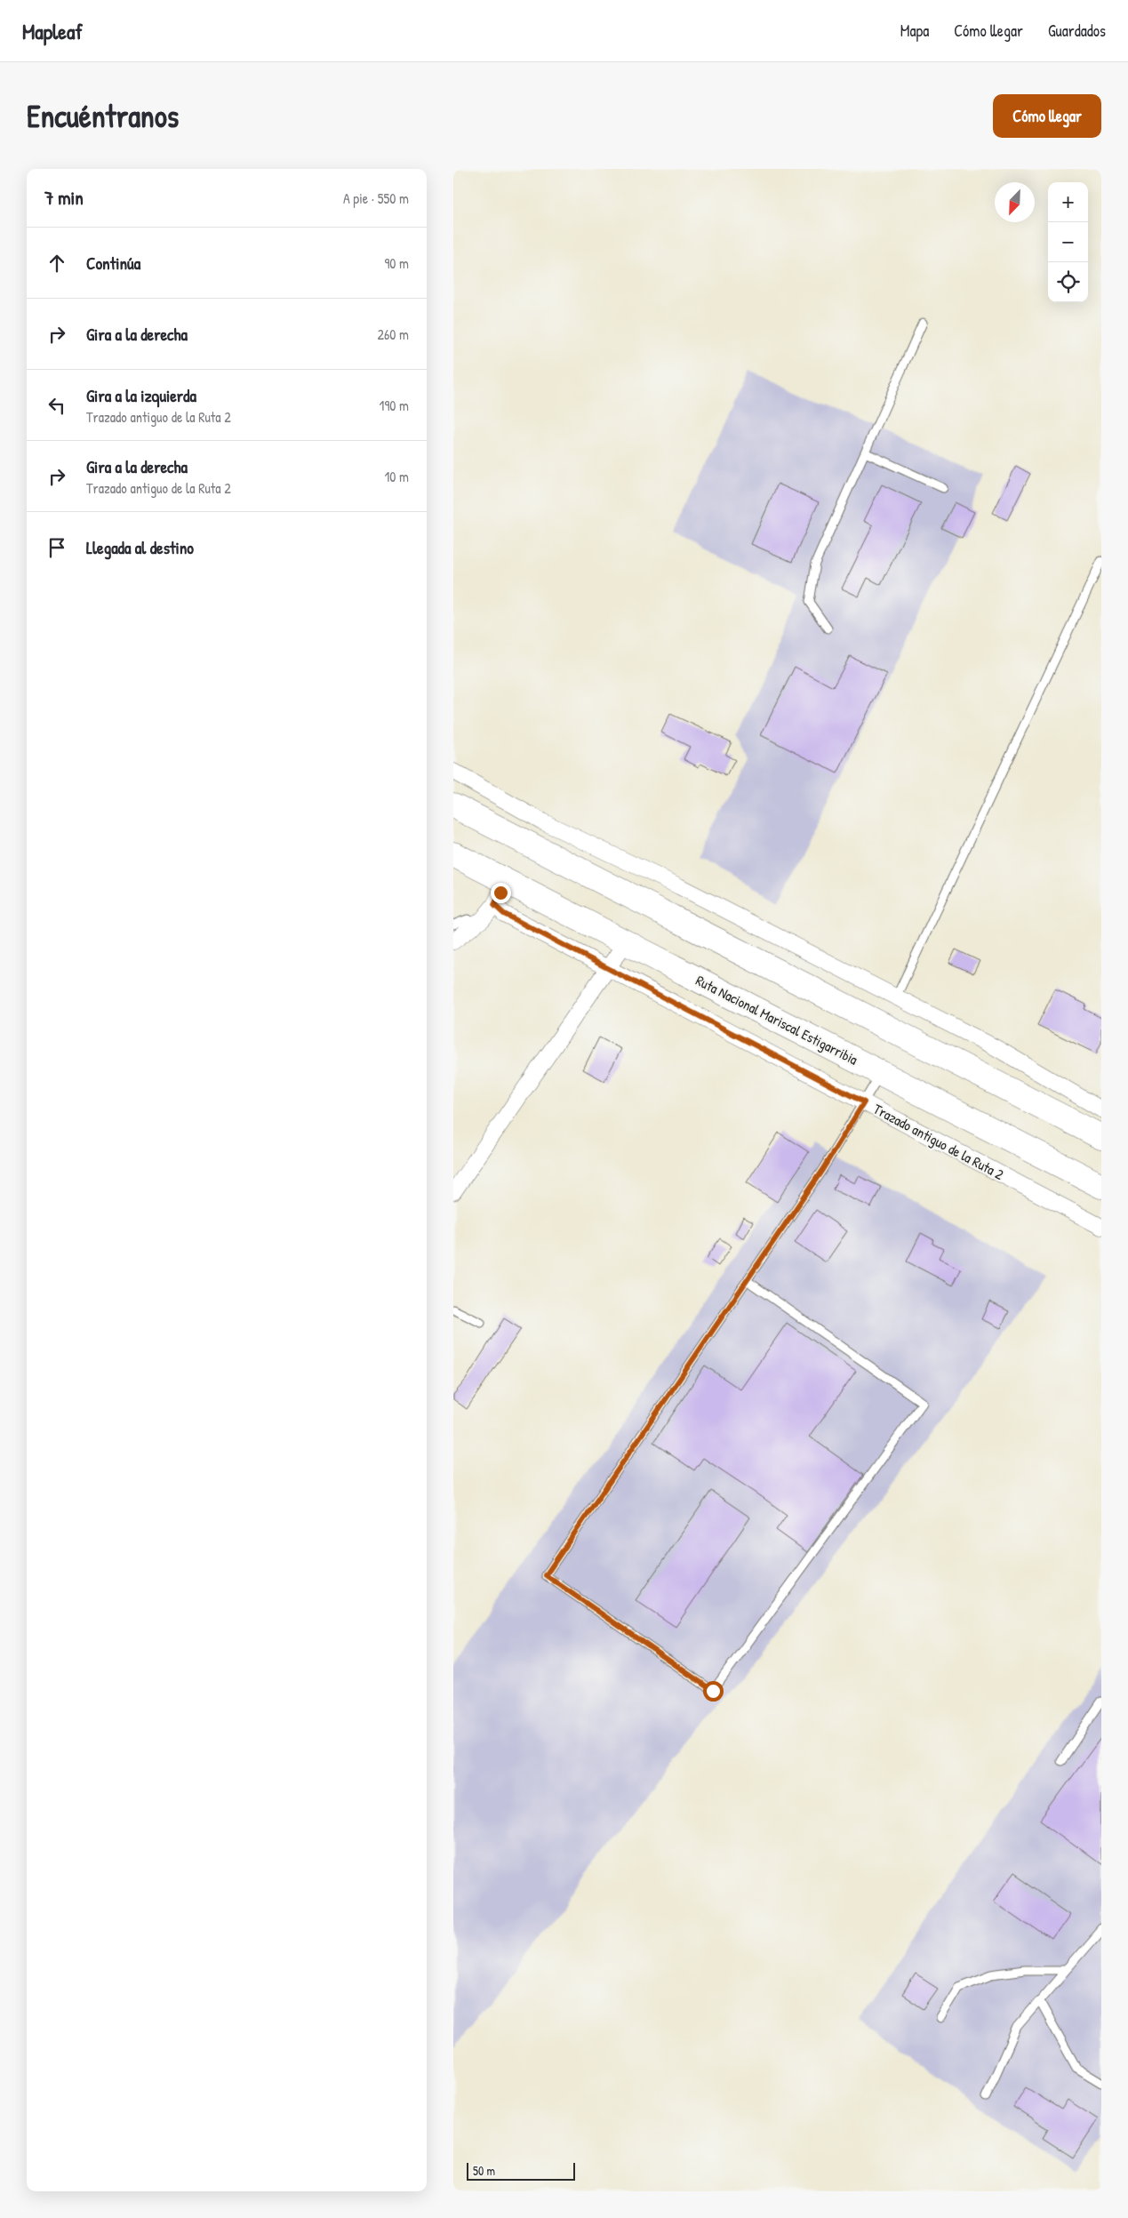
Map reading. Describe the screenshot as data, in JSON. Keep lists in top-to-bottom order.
{
  "streets": {
    "highway": ["Ruta Nacional Mariscal Estigarribia"],
    "street": ["Trazado antiguo de la Ruta 2"]
  },
  "scale_bar": "50 m",
  "north": "bottom left",
  "page": {
    "header": "Mapleaf",
    "nav": ["Mapa", "Cómo llegar", "Guardados"],
    "buttons": "Cómo llegar",
    "title": "Encuéntranos",
    "heading": ["7 min", "A pie · 550 m"],
    "map_buttons": ["+", "−"],
    "list": [
      ["Continúa", "90 m"],
      ["Gira a la derecha", "260 m"],
      ["Gira a la izquierda", "Trazado antiguo de la Ruta 2", "190 m"],
      ["Gira a la derecha", "Trazado antiguo de la Ruta 2", "10 m"],
      "Llegada al destino"
    ],
    "scale": "50 m"
  }
}
